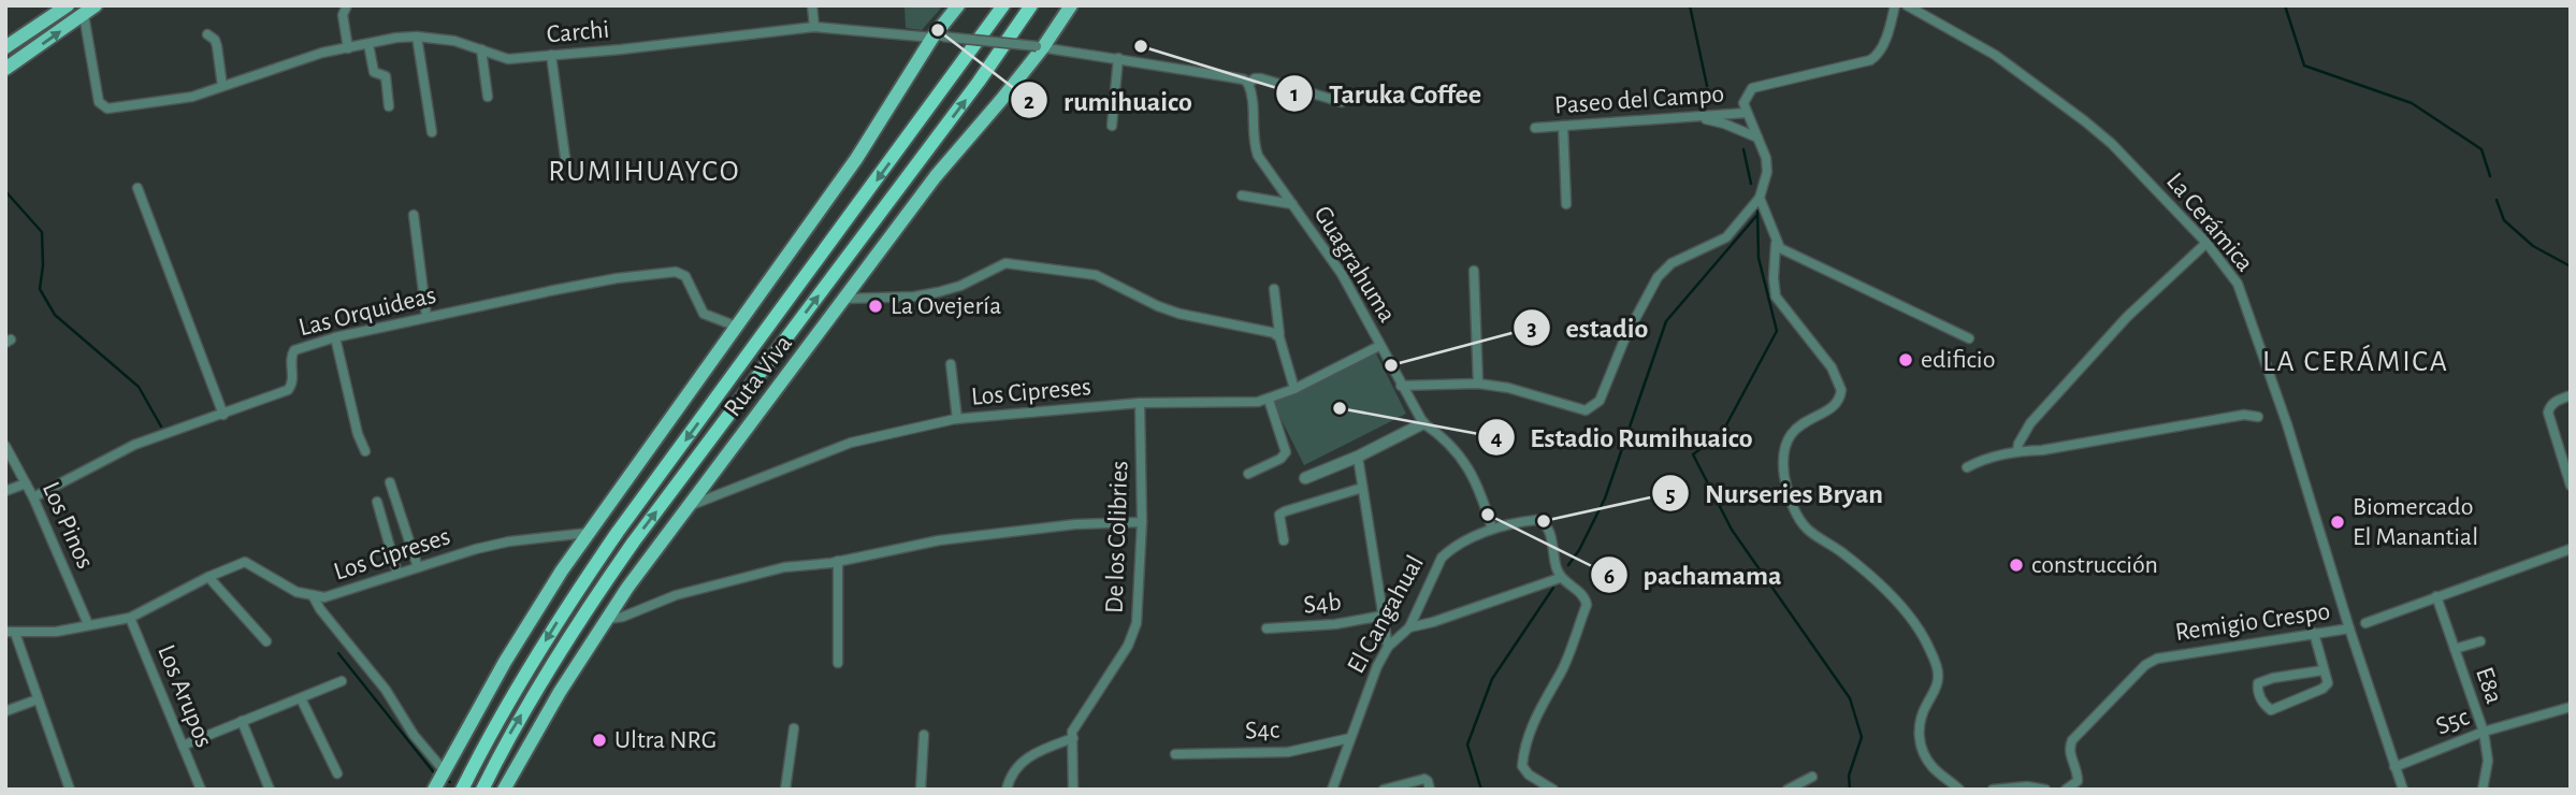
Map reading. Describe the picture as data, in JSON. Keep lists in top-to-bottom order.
{
  "streets": {
    "highway": ["Ruta Viva"],
    "street": [
      "Carchi",
      "Paseo del Campo",
      "La Cerámica",
      "Guagrahuma",
      "Las Orquideas",
      "Los Cipreses",
      "Los Pinos",
      "De los Colibries",
      "S4b",
      "El Cangahual",
      "Remigio Crespo",
      "E8a",
      "Los Arupos",
      "S5c",
      "S4c"
    ]
  },
  "crossings": [
    ["Carchi", "Guagrahuma"],
    ["Carchi", "Ruta Viva"],
    ["La Cerámica", "Remigio Crespo"],
    ["La Cerámica", "S5c"],
    ["Guagrahuma", "Los Cipreses"],
    ["Guagrahuma", "El Cangahual"],
    ["Las Orquideas", "Ruta Viva"],
    ["Las Orquideas", "Los Pinos"],
    ["Ruta Viva", "Los Cipreses"],
    ["Los Cipreses", "Los Pinos"],
    ["Los Cipreses", "De los Colibries"],
    ["Los Cipreses", "Los Arupos"],
    ["El Cangahual", "S4c"],
    ["Remigio Crespo", "E8a"],
    ["E8a", "S5c"]
  ],
  "districts": ["RUMIHUAYCO", "LA CERÁMICA"],
  "places": [
    "rumihuaico",
    "Taruka Coffee",
    "La Ovejería",
    "edificio",
    "estadio",
    "Estadio Rumihuaico",
    "pachamama",
    "Nurseries Bryan",
    "Biomercado El Manantial",
    "construcción",
    "Ultra NRG"
  ]
}
